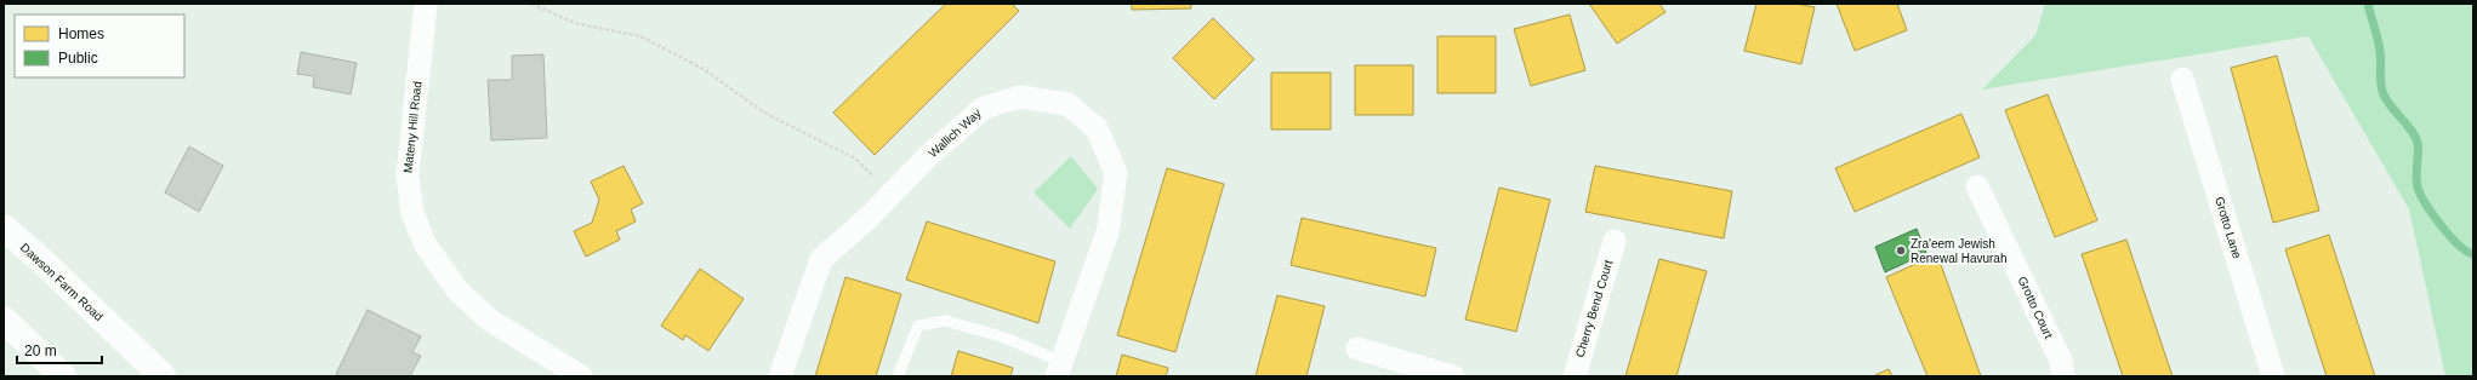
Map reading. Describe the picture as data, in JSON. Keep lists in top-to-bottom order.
{
  "streets": {
    "street": [
      "Mateny Hill Road",
      "Wallich Way",
      "Grotto Lane",
      "Dawson Farm Road",
      "Grotto Court",
      "Cherry Bend Court"
    ]
  },
  "places": ["Zra'eem Jewish Renewal Havurah"],
  "legend": ["Homes", "Public"],
  "scale_bar": "20 m"
}
